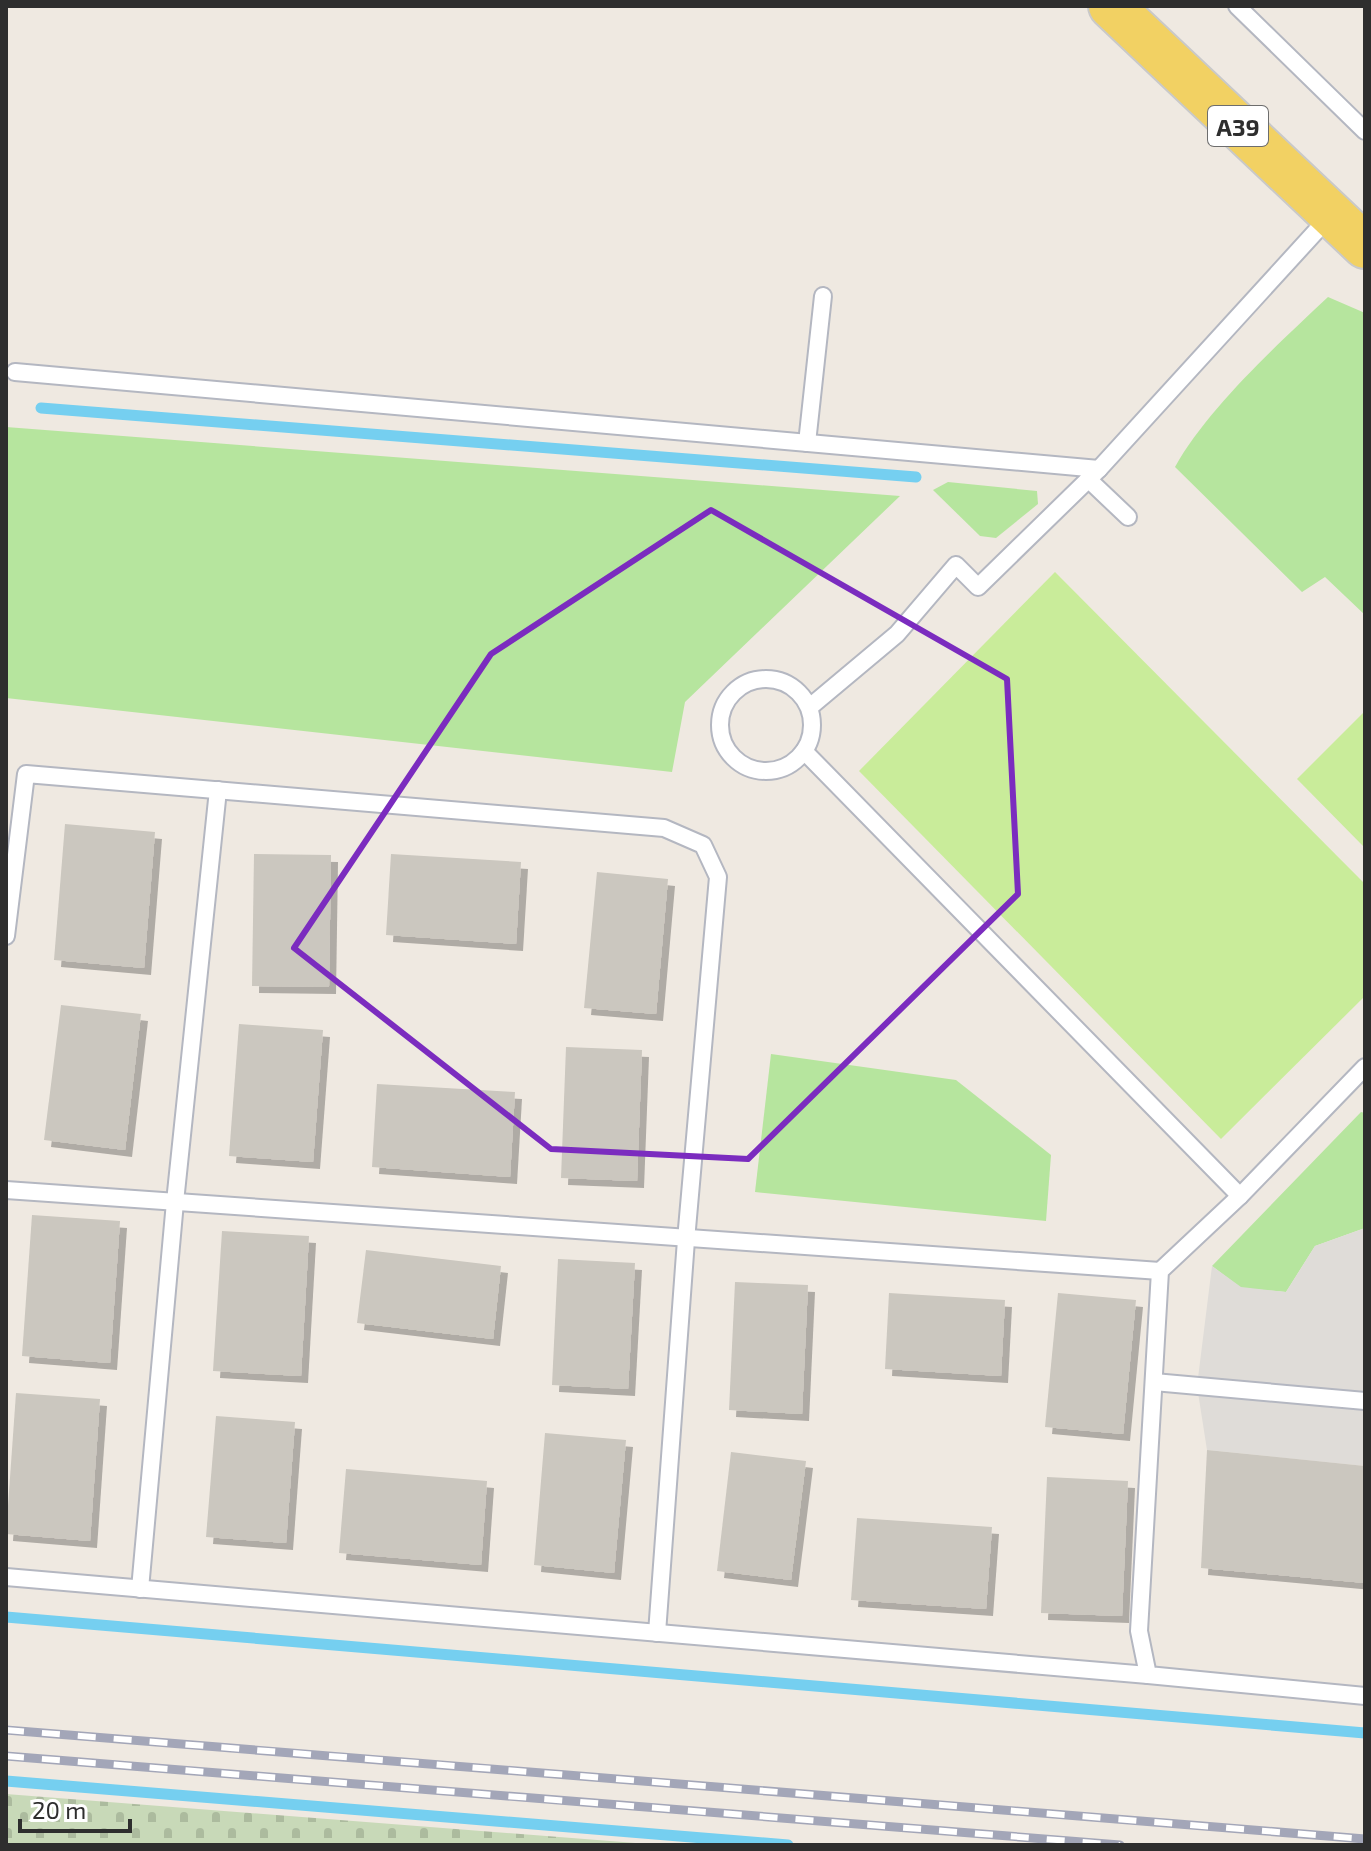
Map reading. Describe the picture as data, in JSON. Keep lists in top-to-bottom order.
{
  "streets": {
    "main road": ["A39"]
  },
  "scale_bar": "20 m"
}
